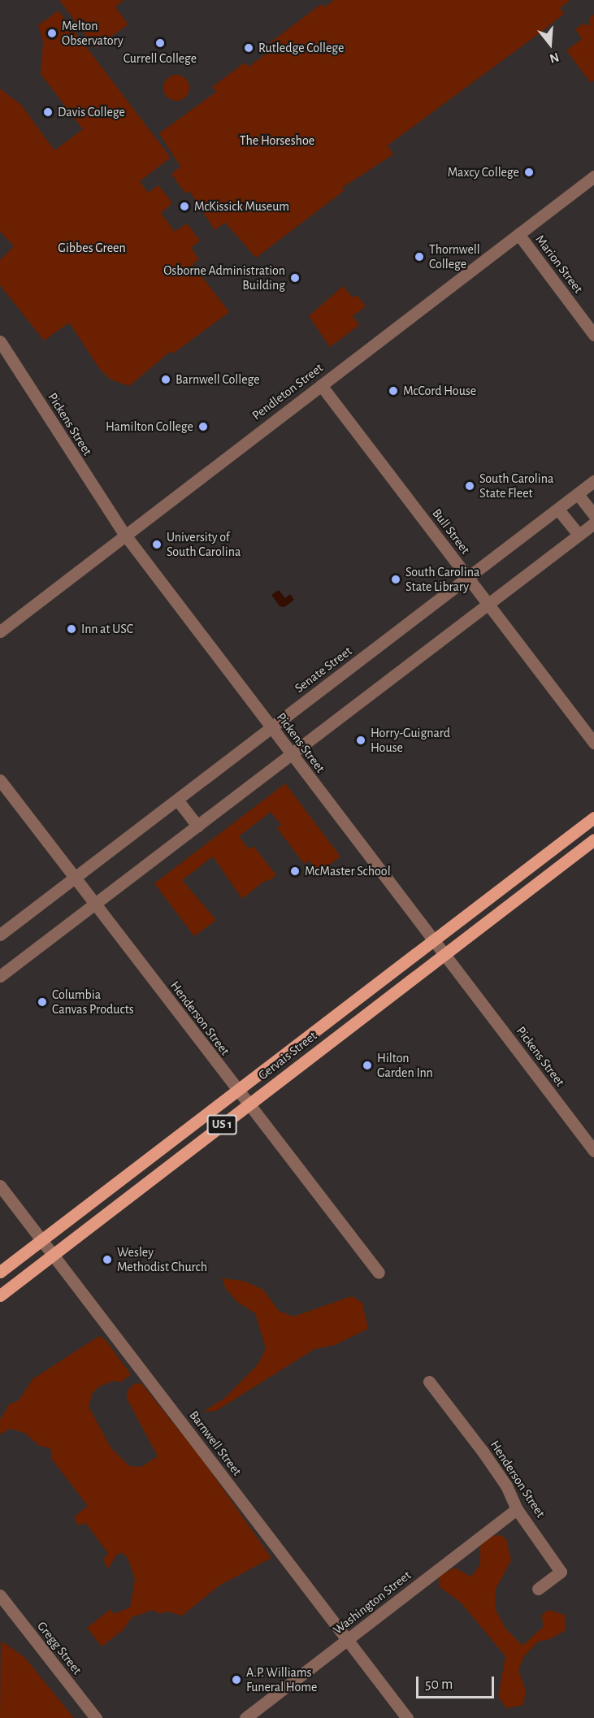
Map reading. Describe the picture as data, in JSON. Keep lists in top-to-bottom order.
{
  "streets": {
    "main road": ["Gervais Street", "US 1"],
    "street": [
      "Marion Street",
      "Pendleton Street",
      "Pickens Street",
      "Bull Street",
      "Senate Street",
      "Henderson Street",
      "Barnwell Street",
      "Washington Street",
      "Gregg Street"
    ]
  },
  "crossings": [
    ["Marion Street", "Pendleton Street"],
    ["Pendleton Street", "Pickens Street"],
    ["Pendleton Street", "Bull Street"],
    ["Pickens Street", "Senate Street"],
    ["Pickens Street", "Gervais Street"],
    ["Bull Street", "Senate Street"],
    ["Senate Street", "Henderson Street"],
    ["Henderson Street", "Gervais Street"],
    ["Henderson Street", "Washington Street"],
    ["Gervais Street", "Barnwell Street"],
    ["Barnwell Street", "Washington Street"]
  ],
  "parks": ["The Horseshoe", "Gibbes Green"],
  "places": [
    "Melton Observatory",
    "Currell College",
    "Rutledge College",
    "Davis College",
    "Maxcy College",
    "McKissick Museum",
    "Thornwell College",
    "Osborne Administration Building",
    "Barnwell College",
    "McCord House",
    "Hamilton College",
    "South Carolina State Fleet",
    "University of South Carolina",
    "South Carolina State Library",
    "Inn at USC",
    "Horry-Guignard House",
    "McMaster School",
    "Columbia Canvas Products",
    "Hilton Garden Inn",
    "Wesley Methodist Church",
    "A.P. Williams Funeral Home"
  ],
  "scale_bar": "50 m",
  "north": "bottom"
}
